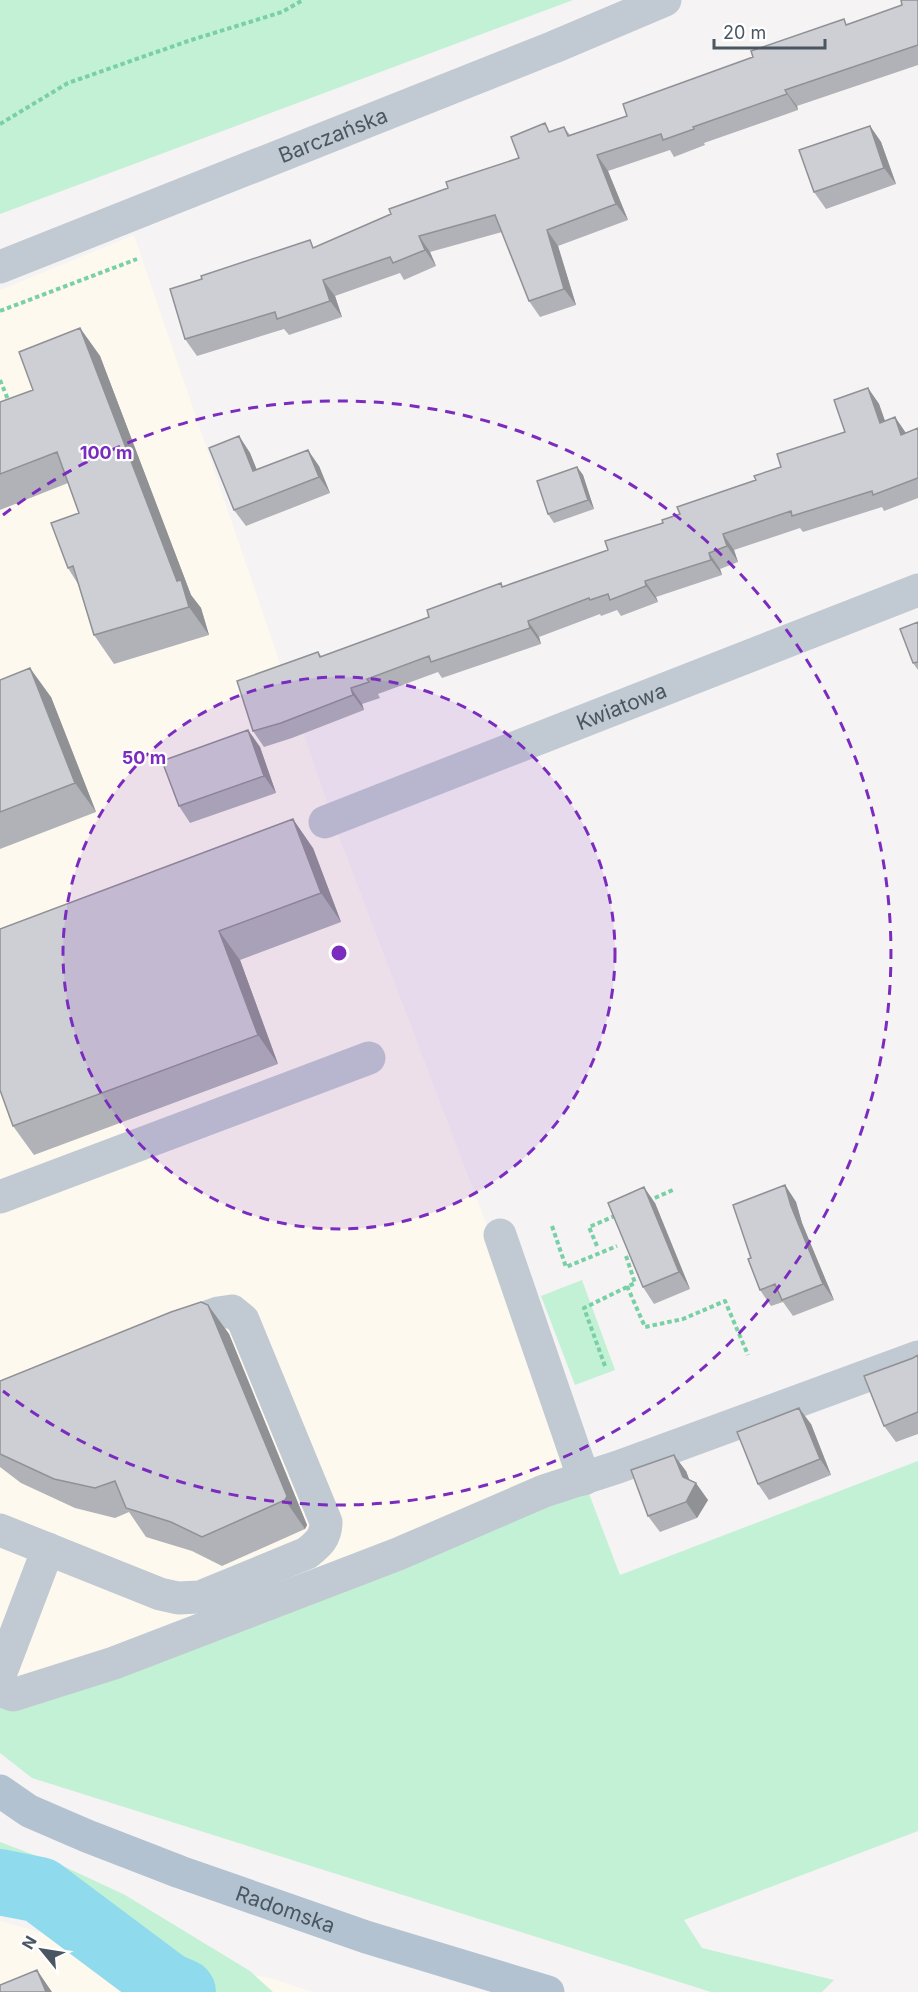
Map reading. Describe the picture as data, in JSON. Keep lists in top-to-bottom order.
{
  "streets": {
    "main road": ["Radomska"],
    "street": ["Barczańska", "Kwiatowa"]
  },
  "scale_bar": "20 m",
  "north": "top left",
  "rings": ["100 m", "50 m"]
}
